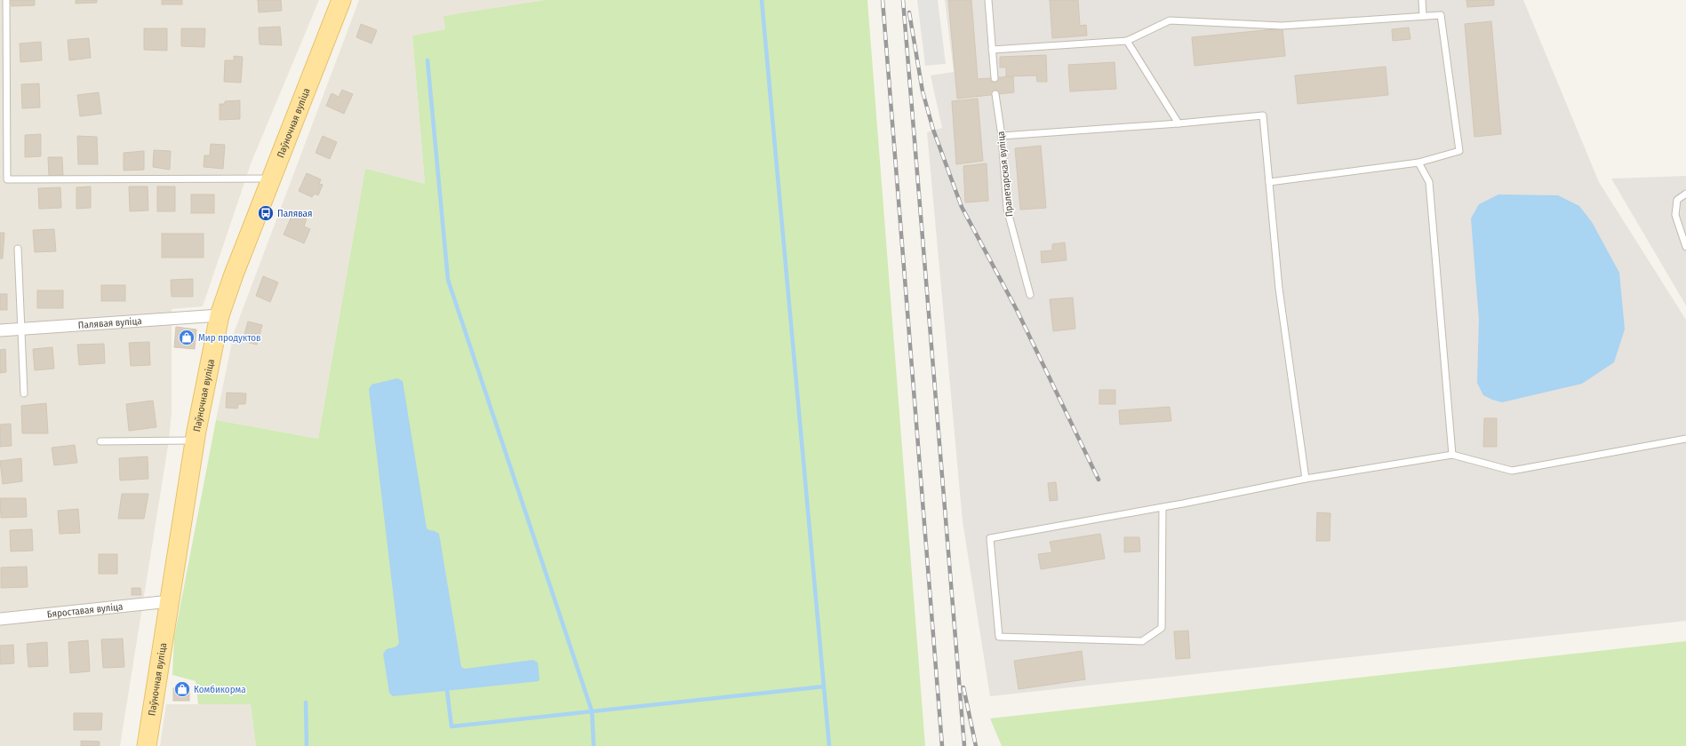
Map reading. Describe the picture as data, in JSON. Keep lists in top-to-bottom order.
{
  "streets": {
    "main road": ["Паўночная вуліца"],
    "street": ["Палявая вуліца", "Бяроставая вуліца"],
    "lane": ["Пралетарская вуліца"]
  },
  "crossings": [
    ["Паўночная вуліца", "Палявая вуліца"],
    ["Паўночная вуліца", "Бяроставая вуліца"]
  ],
  "places": {
    "bus stop": ["Палявая"],
    "shop": ["Мир продуктов", "Комбикорма"]
  }
}
